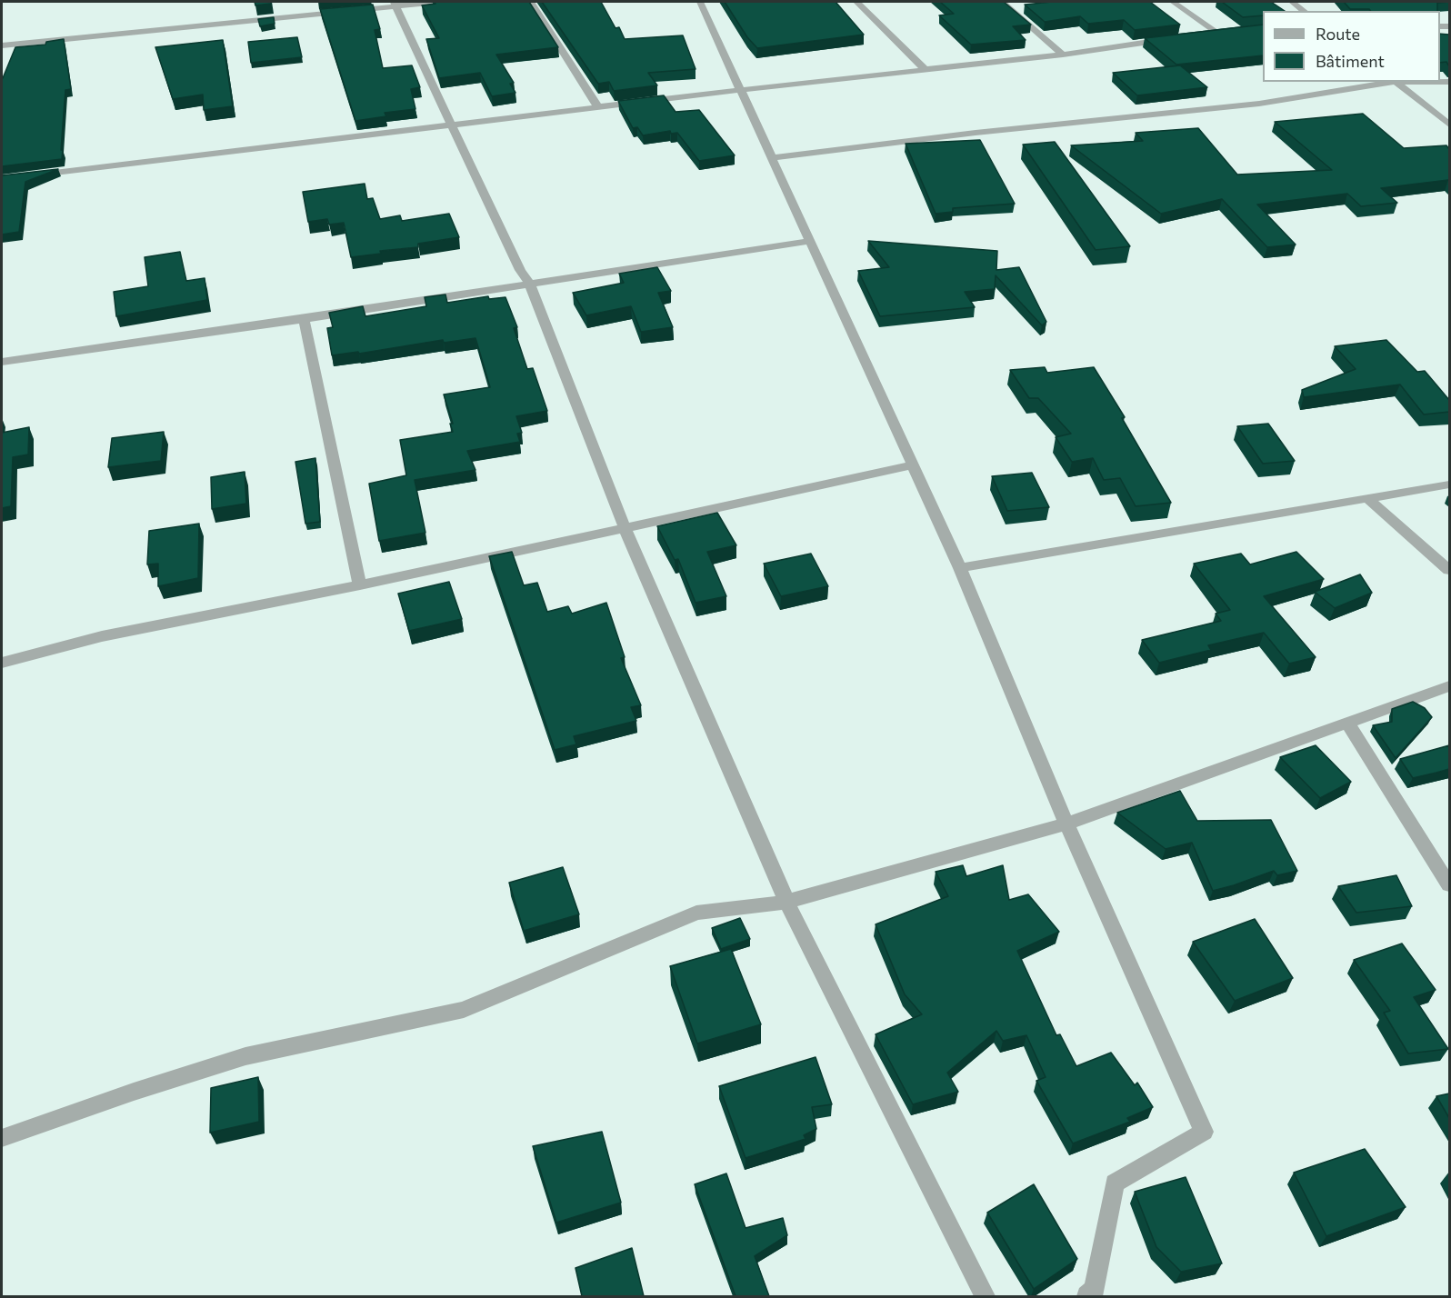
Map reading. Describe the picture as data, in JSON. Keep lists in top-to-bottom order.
{
  "legend": ["Route", "Bâtiment"]
}
